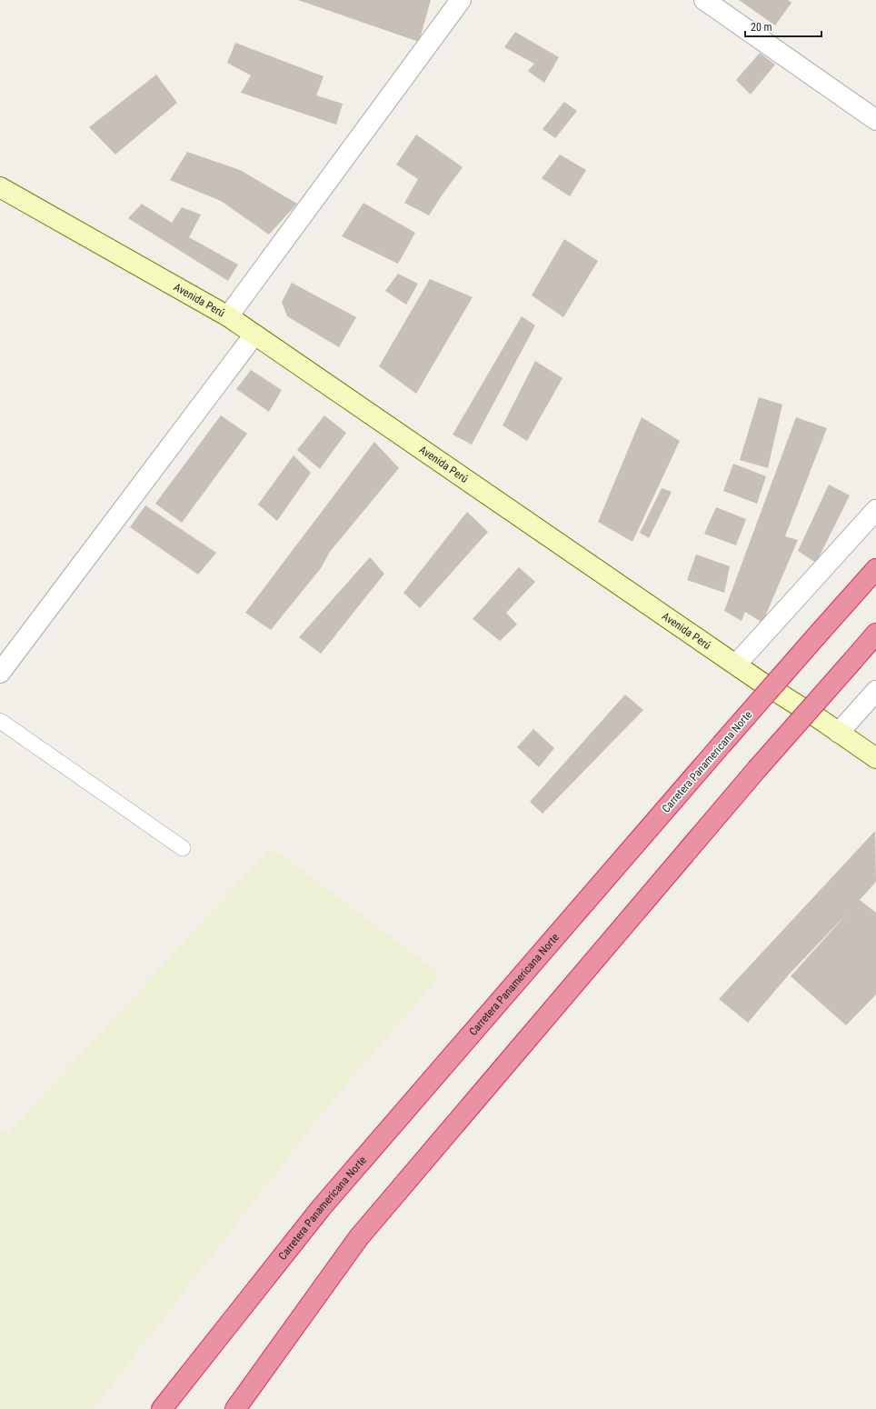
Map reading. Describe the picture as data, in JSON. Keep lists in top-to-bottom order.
{
  "streets": {
    "highway": ["Carretera Panamericana Norte"],
    "main road": ["Avenida Perú"]
  },
  "scale_bar": "20 m"
}
